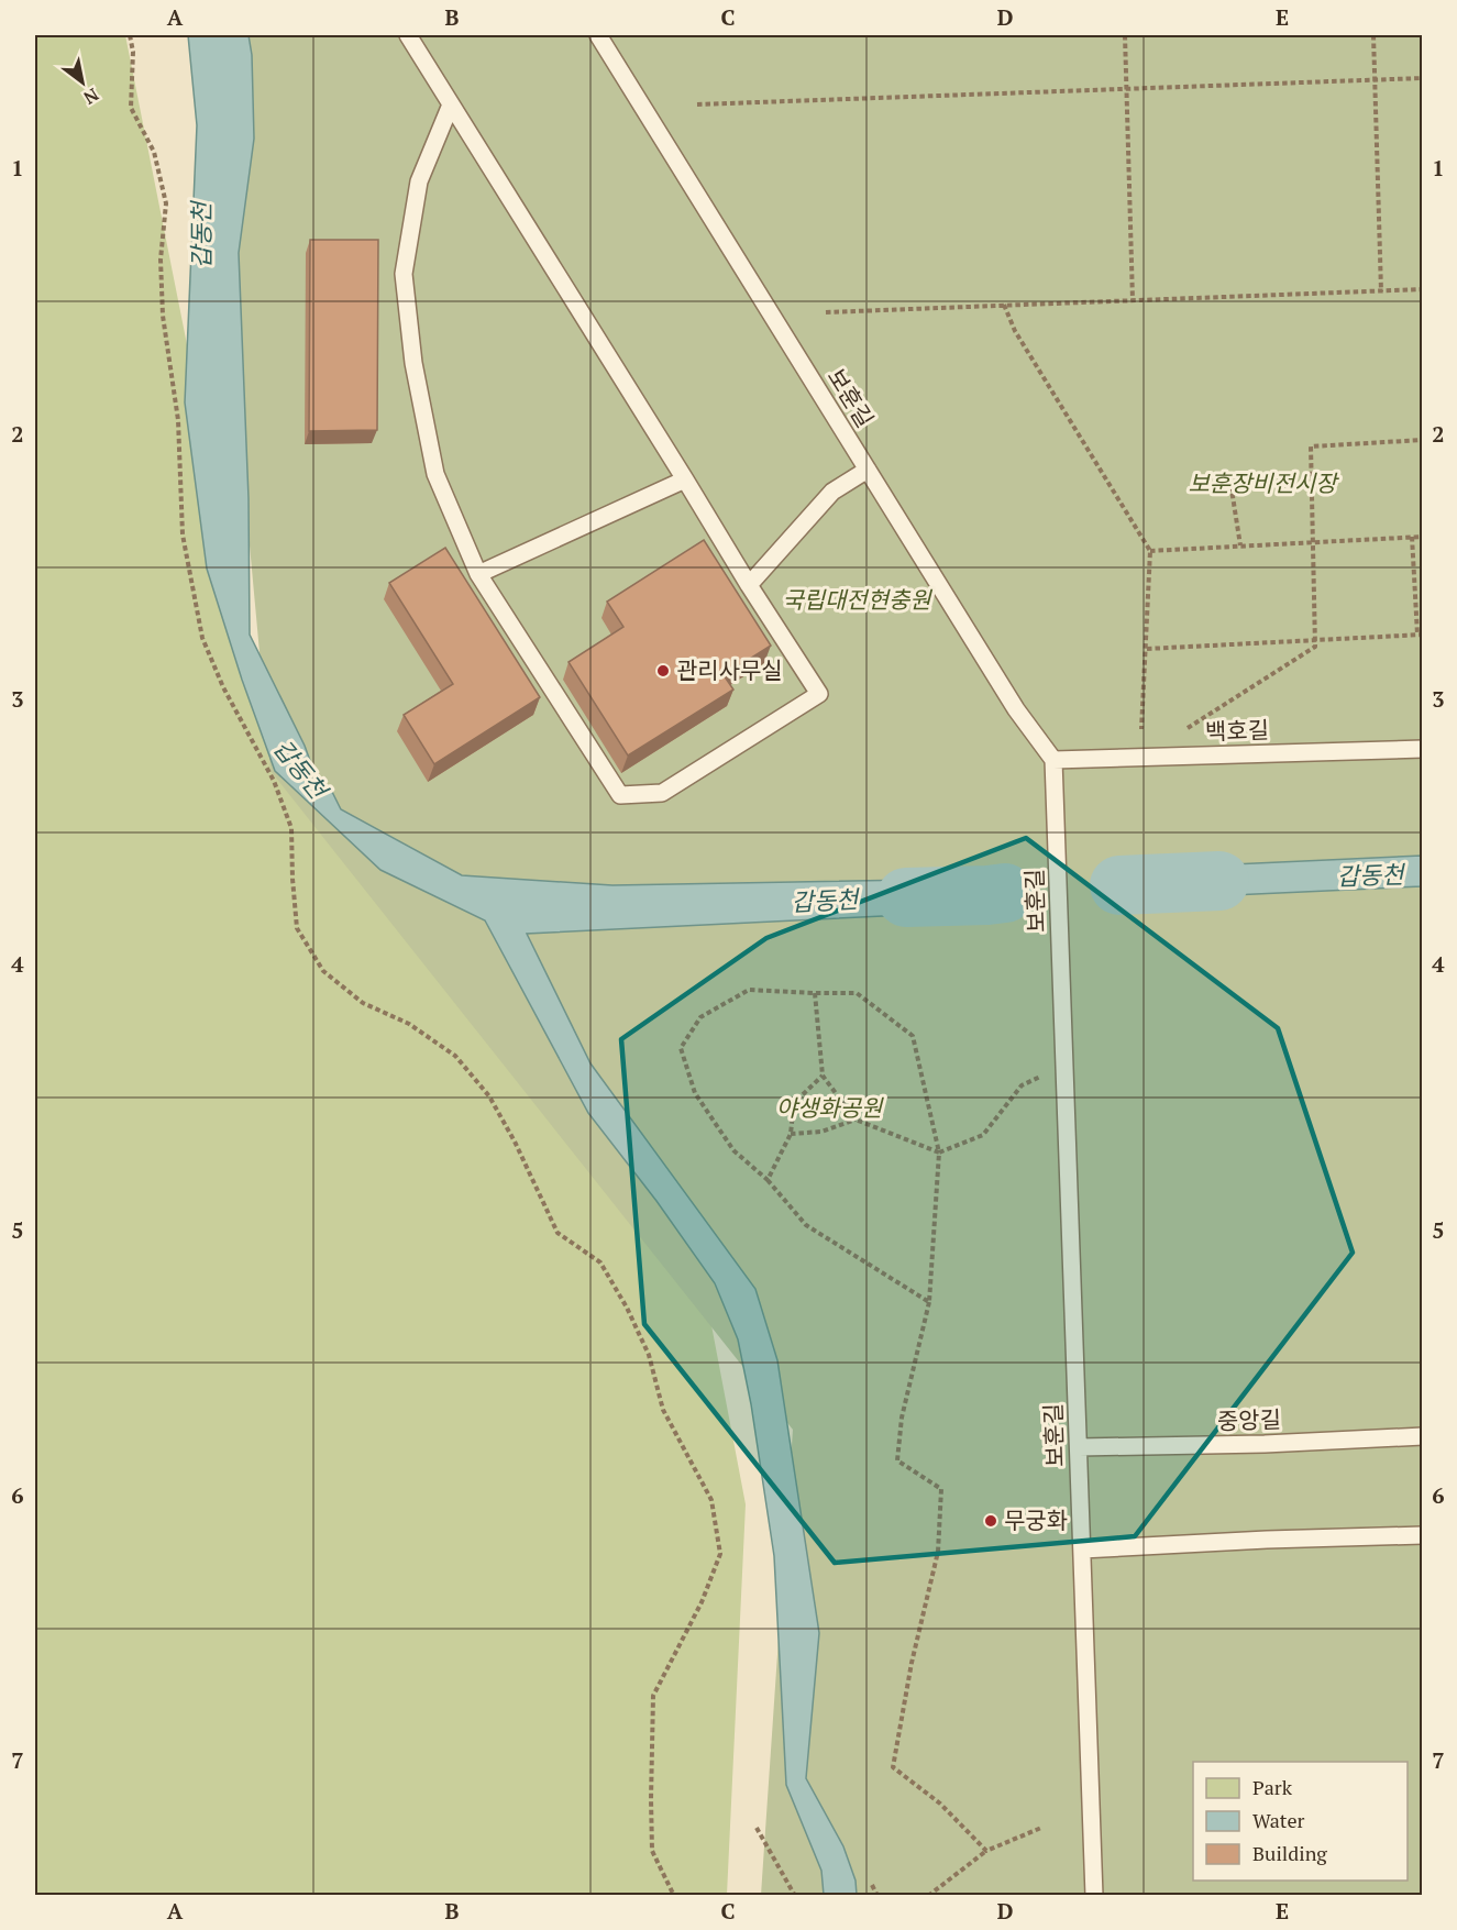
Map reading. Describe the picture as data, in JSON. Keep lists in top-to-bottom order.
{
  "streets": {
    "lane": ["보훈길", "백호길", "중앙길"]
  },
  "crossings": [
    ["보훈길", "백호길"],
    ["보훈길", "중앙길"]
  ],
  "water": ["갑동천"],
  "parks": ["보훈장비전시장", "국립대전현충원", "야생화공원"],
  "places": ["관리사무실", "무궁화"],
  "legend": ["Park", "Water", "Building"],
  "north": "bottom right",
  "grid": {
    "columns": [
      "A",
      "B",
      "C",
      "D",
      "E"
    ],
    "rows": [
      "1",
      "2",
      "3",
      "4",
      "5",
      "6",
      "7"
    ]
  }
}
